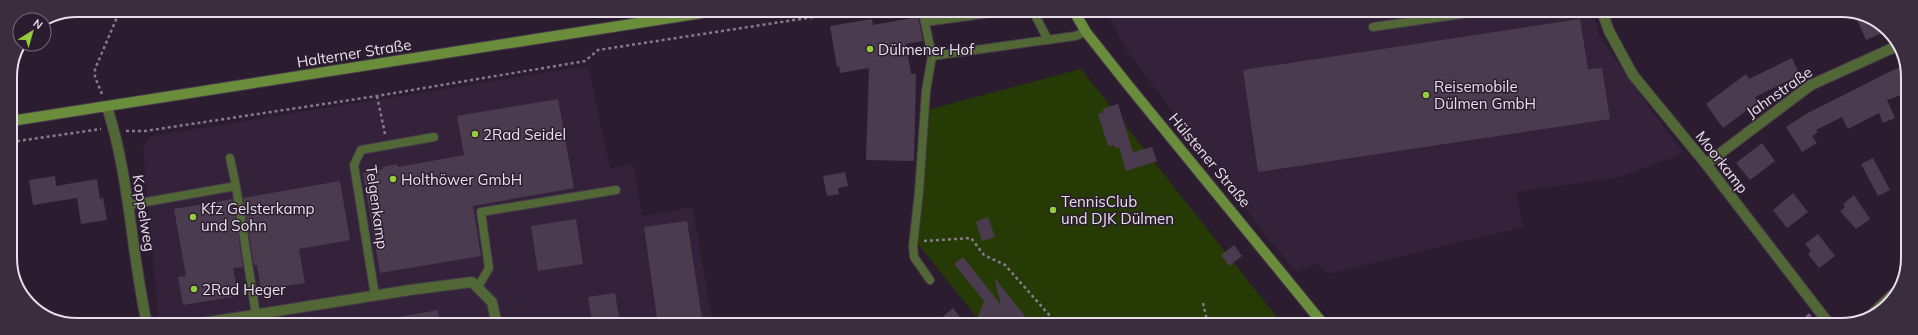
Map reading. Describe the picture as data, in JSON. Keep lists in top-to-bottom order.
{
  "streets": {
    "main road": ["Halterner Straße", "Hülstener Straße"],
    "street": ["Jahnstraße", "Moorkamp", "Koppelweg"],
    "lane": ["Telgenkamp"]
  },
  "crossings": [
    ["Halterner Straße", "Koppelweg"],
    ["Jahnstraße", "Moorkamp"]
  ],
  "places": [
    "Dülmener Hof",
    "Reisemobile Dülmen GmbH",
    "2Rad Seidel",
    "Holthöwer GmbH",
    "TennisClub und DJK Dülmen",
    "Kfz Gelsterkamp und Sohn",
    "2Rad Heger"
  ],
  "north": "top right"
}
